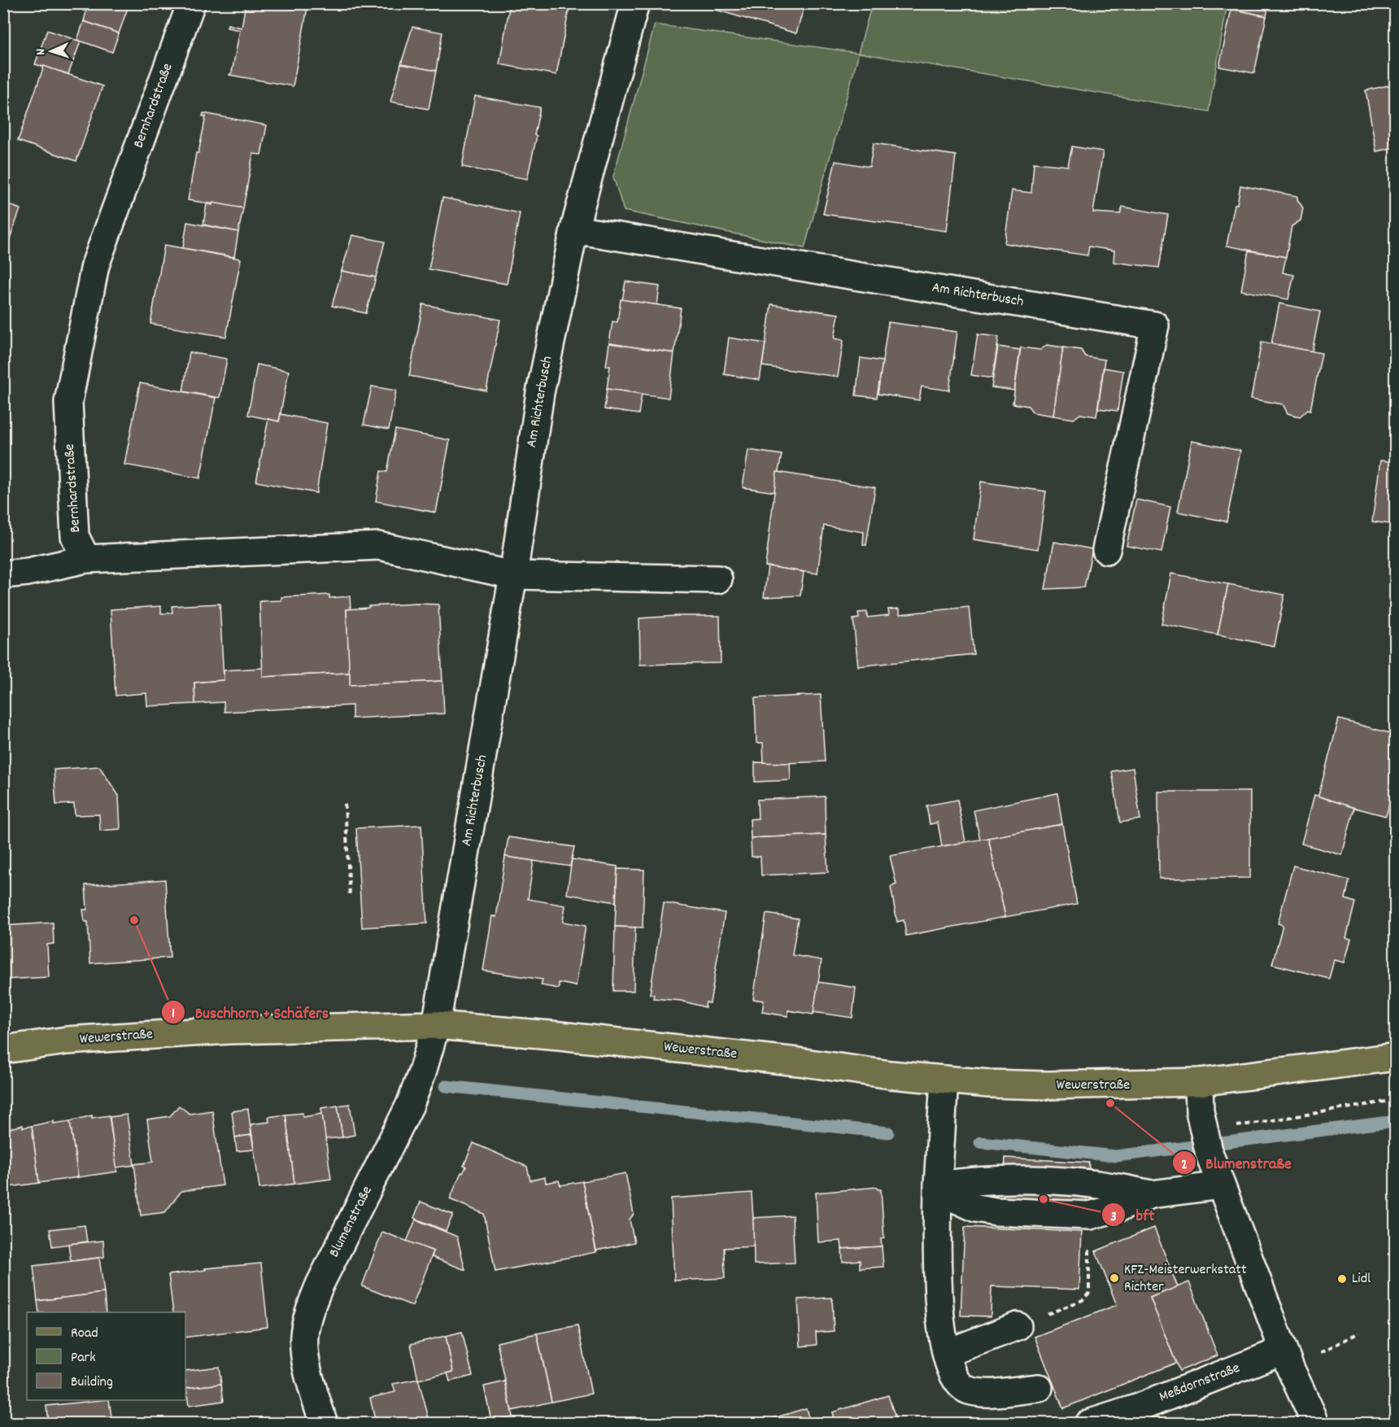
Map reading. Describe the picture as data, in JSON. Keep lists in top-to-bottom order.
{
  "streets": {
    "main road": ["Wewerstraße"],
    "street": [
      "Bernhardstraße",
      "Am Richterbusch",
      "Blumenstraße",
      "Meßdornstraße"
    ]
  },
  "crossings": [
    ["Am Richterbusch", "Wewerstraße"],
    ["Am Richterbusch", "Blumenstraße"],
    ["Wewerstraße", "Blumenstraße"]
  ],
  "places": [
    "Buschhorn + Schäfers",
    "Blumenstraße",
    "bft",
    "KFZ-Meisterwerkstatt Richter",
    "Lidl"
  ],
  "legend": ["Road", "Park", "Building"],
  "north": "left"
}
